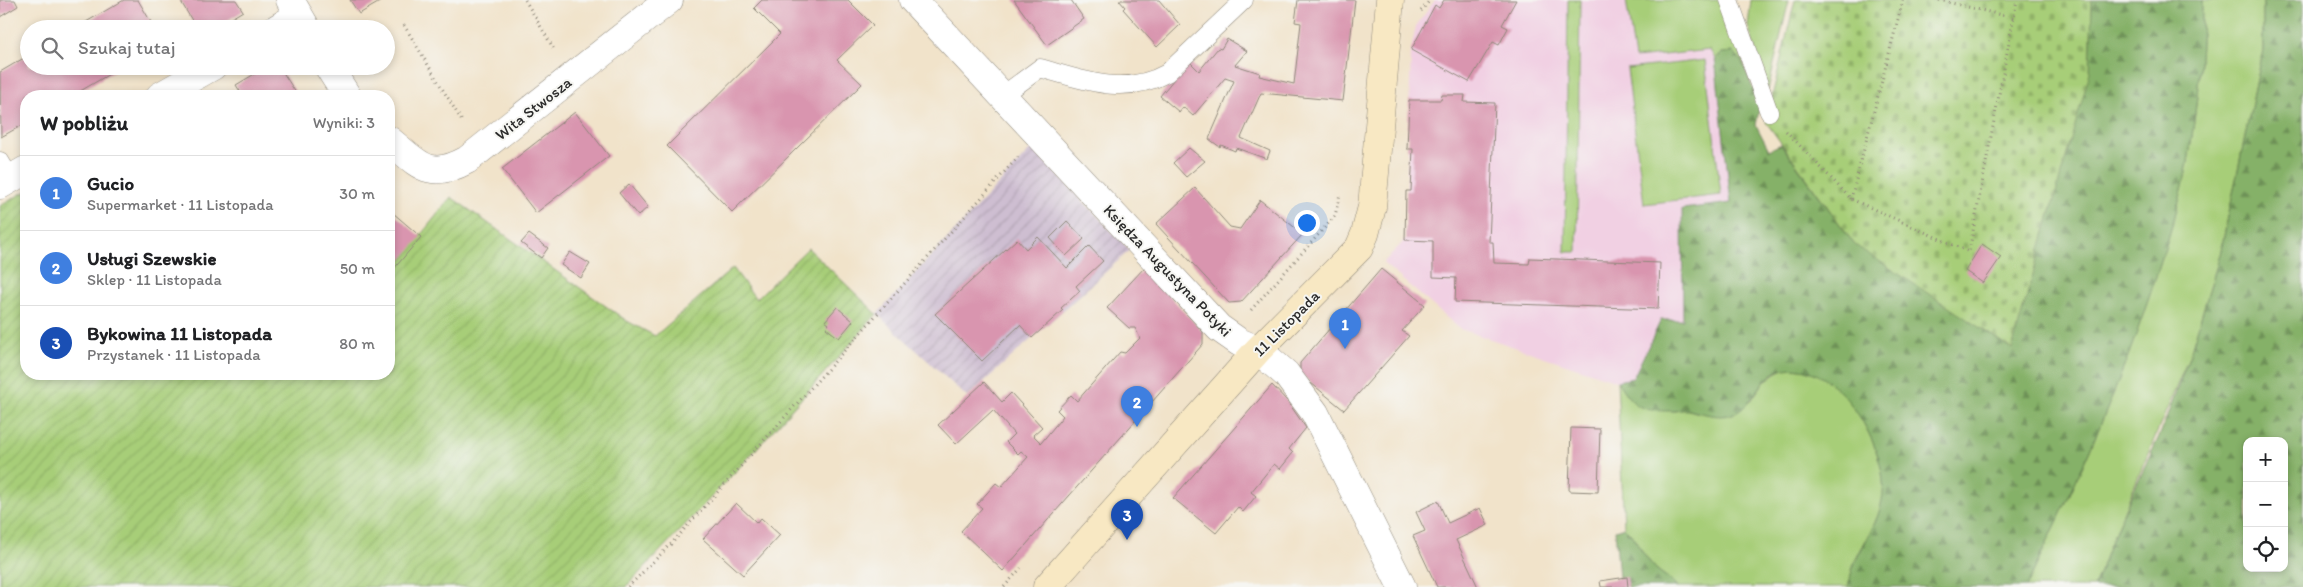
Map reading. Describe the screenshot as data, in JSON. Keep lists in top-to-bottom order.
{
  "streets": {
    "street": ["Wita Stwosza", "Księdza Augustyna Potyki", "11 Listopada"]
  },
  "crossings": [
    ["Księdza Augustyna Potyki", "11 Listopada"]
  ],
  "page": {
    "search": "Szukaj tutaj",
    "heading": ["W pobliżu", "Wyniki: 3"],
    "list": [
      {
        "mark": "1",
        "name": "Gucio",
        "note": "Supermarket · 11 Listopada",
        "value": "30 m"
      },
      {
        "mark": "2",
        "name": "Usługi Szewskie",
        "note": "Sklep · 11 Listopada",
        "value": "50 m"
      },
      {
        "mark": "3",
        "name": "Bykowina 11 Listopada",
        "note": "Przystanek · 11 Listopada",
        "value": "80 m"
      }
    ],
    "pins": ["1", "2", "3"],
    "map_buttons": ["+", "−"]
  }
}
